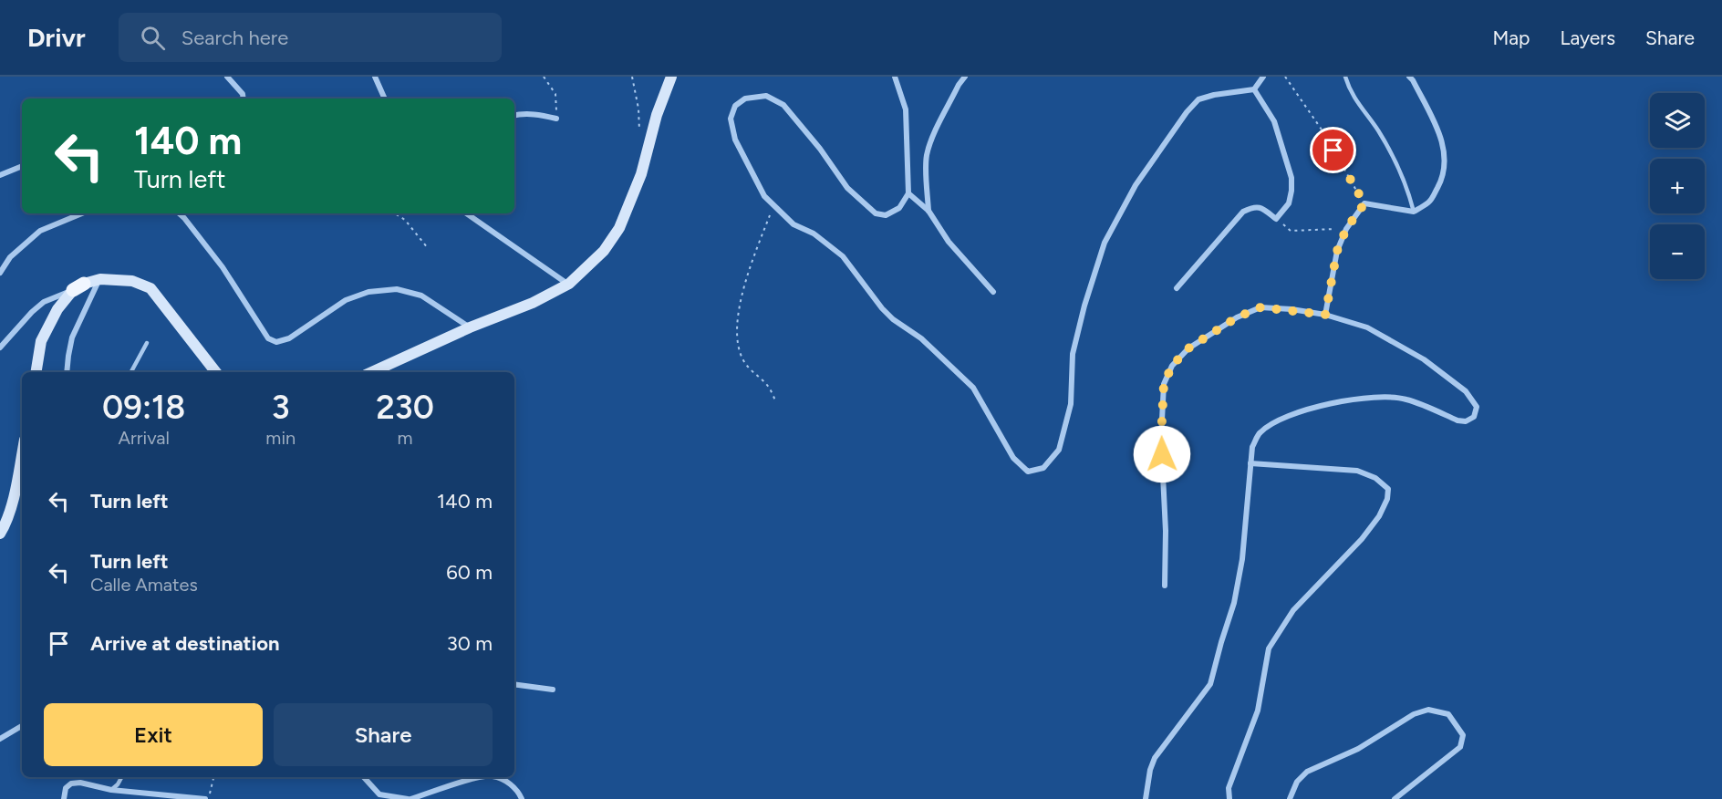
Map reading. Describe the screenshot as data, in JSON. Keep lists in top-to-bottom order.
{
  "page": {
    "header": "Drivr",
    "search": "Search here",
    "nav": ["Map", "Layers", "Share"],
    "map_buttons": ["+", "−"],
    "turn": ["140 m", "Turn left"],
    "eta": [
      "09:18",
      "Arrival",
      "3",
      "min",
      "230",
      "m"
    ],
    "list": [
      {
        "name": "Turn left",
        "value": "140 m"
      },
      {
        "name": "Turn left",
        "note": "Calle Amates",
        "value": "60 m"
      },
      {
        "name": "Arrive at destination",
        "value": "30 m"
      }
    ],
    "buttons": ["Exit", "Share"]
  }
}
